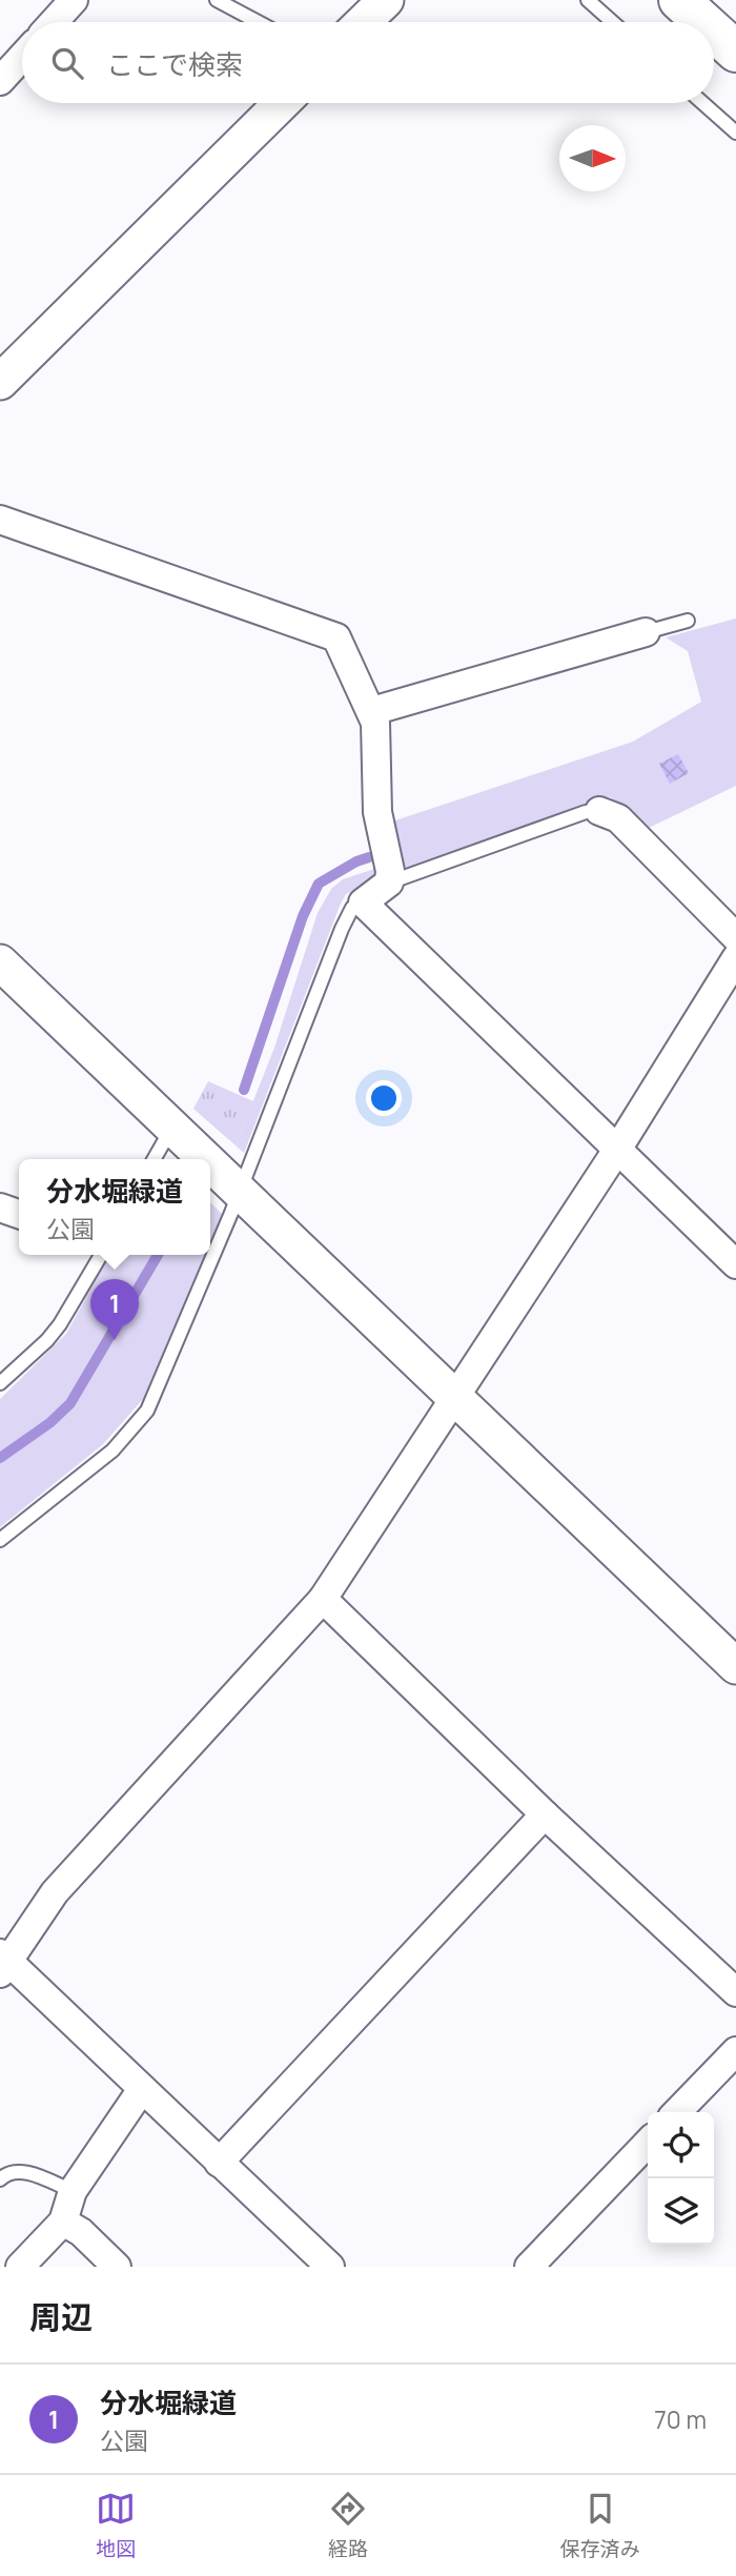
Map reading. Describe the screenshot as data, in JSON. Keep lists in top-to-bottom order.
{
  "north": "right",
  "page": {
    "search": "ここで検索",
    "popup": ["分水堀緑道", "公園"],
    "pins": "1",
    "heading": "周辺",
    "list": [
      {
        "mark": "1",
        "name": "分水堀緑道",
        "note": "公園",
        "value": "70 m"
      }
    ],
    "nav": ["地図", "経路", "保存済み"]
  }
}
